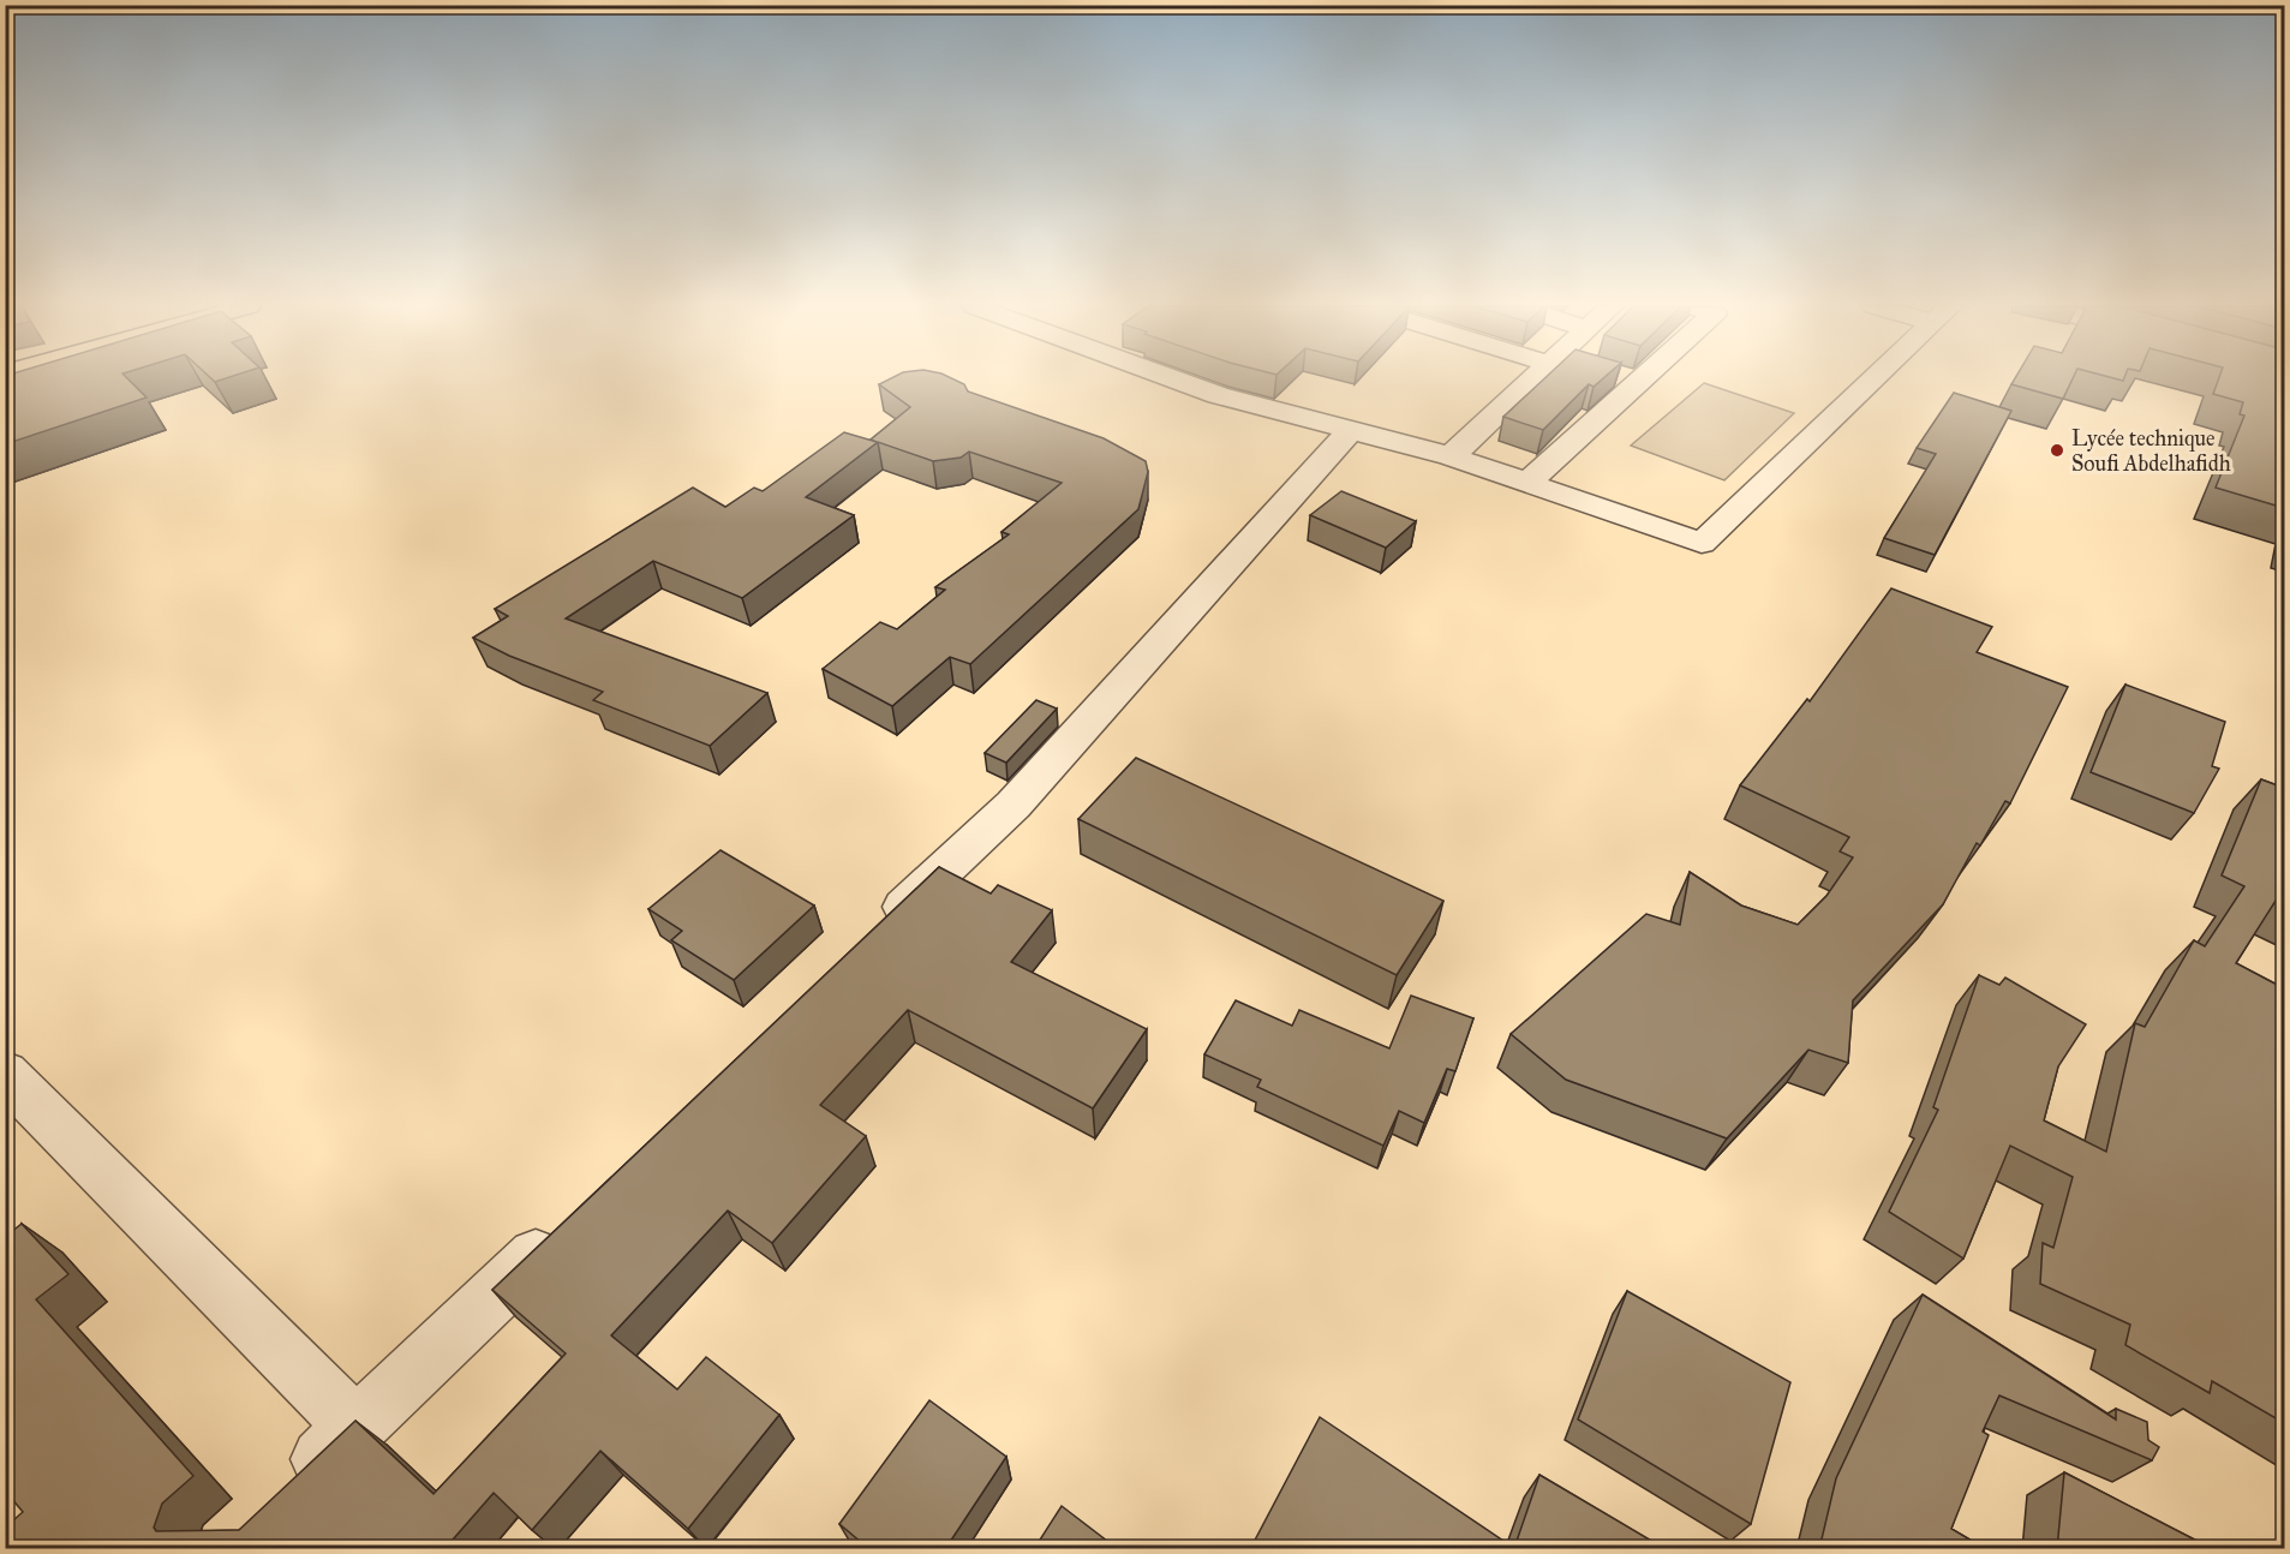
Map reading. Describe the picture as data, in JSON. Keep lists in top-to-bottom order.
{
  "places": ["Lycée technique Soufi Abdelhafidh"]
}
